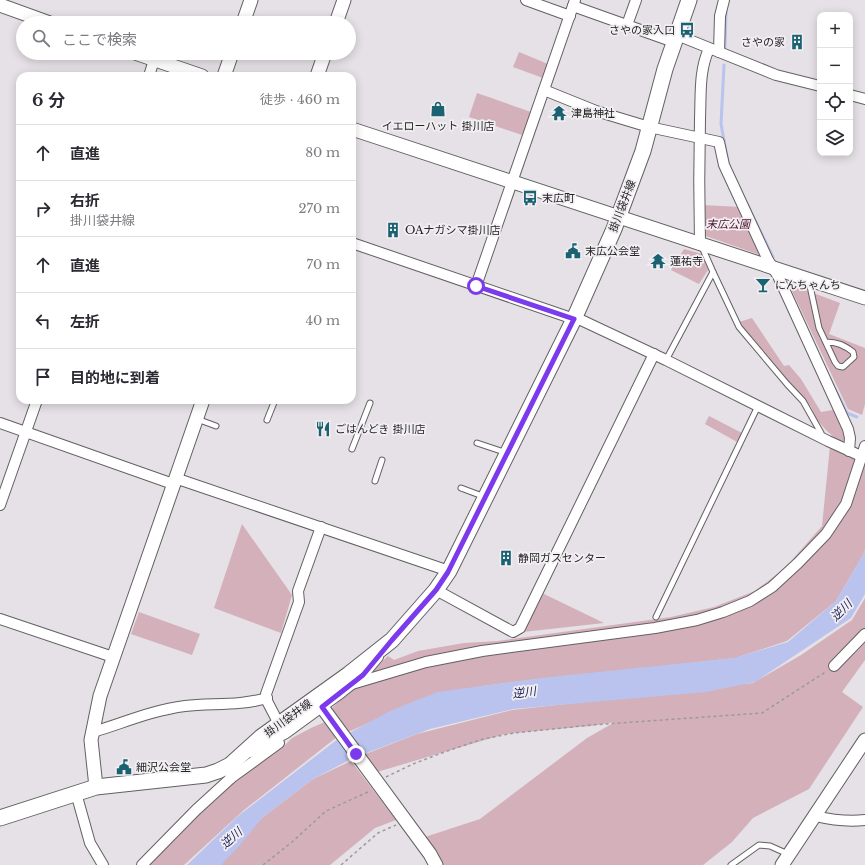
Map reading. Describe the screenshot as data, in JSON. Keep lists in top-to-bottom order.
{
  "streets": {
    "main road": ["掛川袋井線"]
  },
  "water": ["逆川"],
  "parks": ["末広公園"],
  "places": {
    "bus stop": ["さやの家入口", "末広町"],
    "building": ["さやの家", "OAナガシマ掛川店", "静岡ガスセンター"],
    "shop": ["イエローハット 掛川店"],
    "temple": ["津島神社", "蓮祐寺"],
    "public building": ["末広公会堂", "細沢公会堂"],
    "bar": ["にんちゃんち"],
    "restaurant": ["ごはんどき 掛川店"]
  },
  "page": {
    "map_buttons": ["+", "−"],
    "search": "ここで検索",
    "heading": ["6 分", "徒歩 · 460 m"],
    "list": [
      ["直進", "80 m"],
      ["右折", "掛川袋井線", "270 m"],
      ["直進", "70 m"],
      ["左折", "40 m"],
      "目的地に到着"
    ]
  }
}
